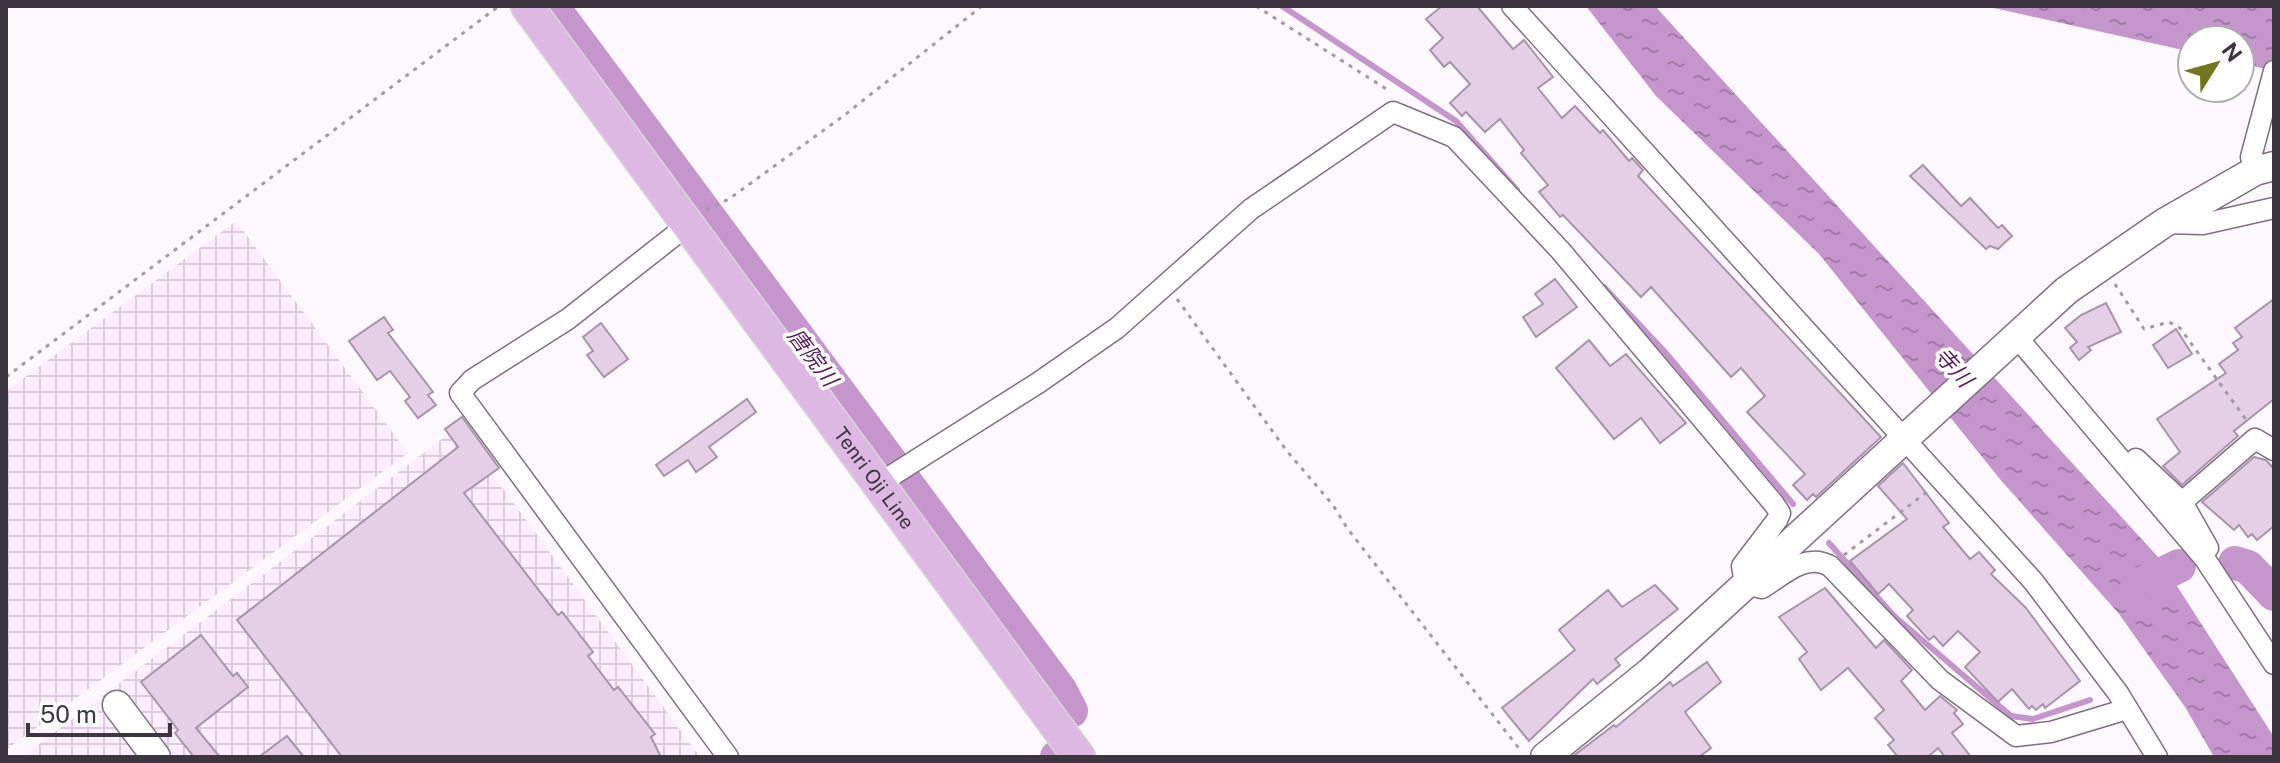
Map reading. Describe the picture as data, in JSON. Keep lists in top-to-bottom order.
{
  "streets": {
    "main road": ["Tenri Oji Line"]
  },
  "water": ["唐院川", "寺川"],
  "scale_bar": "50 m",
  "north": "top right"
}
